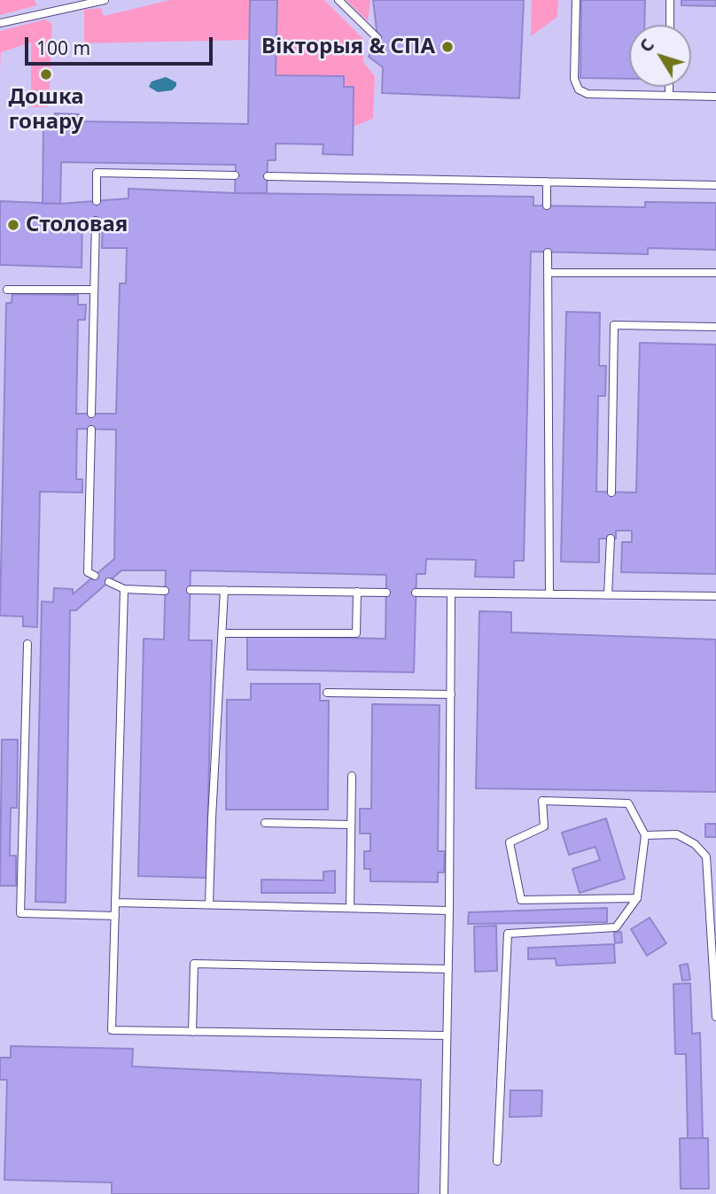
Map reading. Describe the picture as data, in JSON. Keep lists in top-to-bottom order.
{
  "places": ["Вікторыя & СПА", "Дошка гонару", "Столовая"],
  "scale_bar": "100 m",
  "north": "top left"
}
